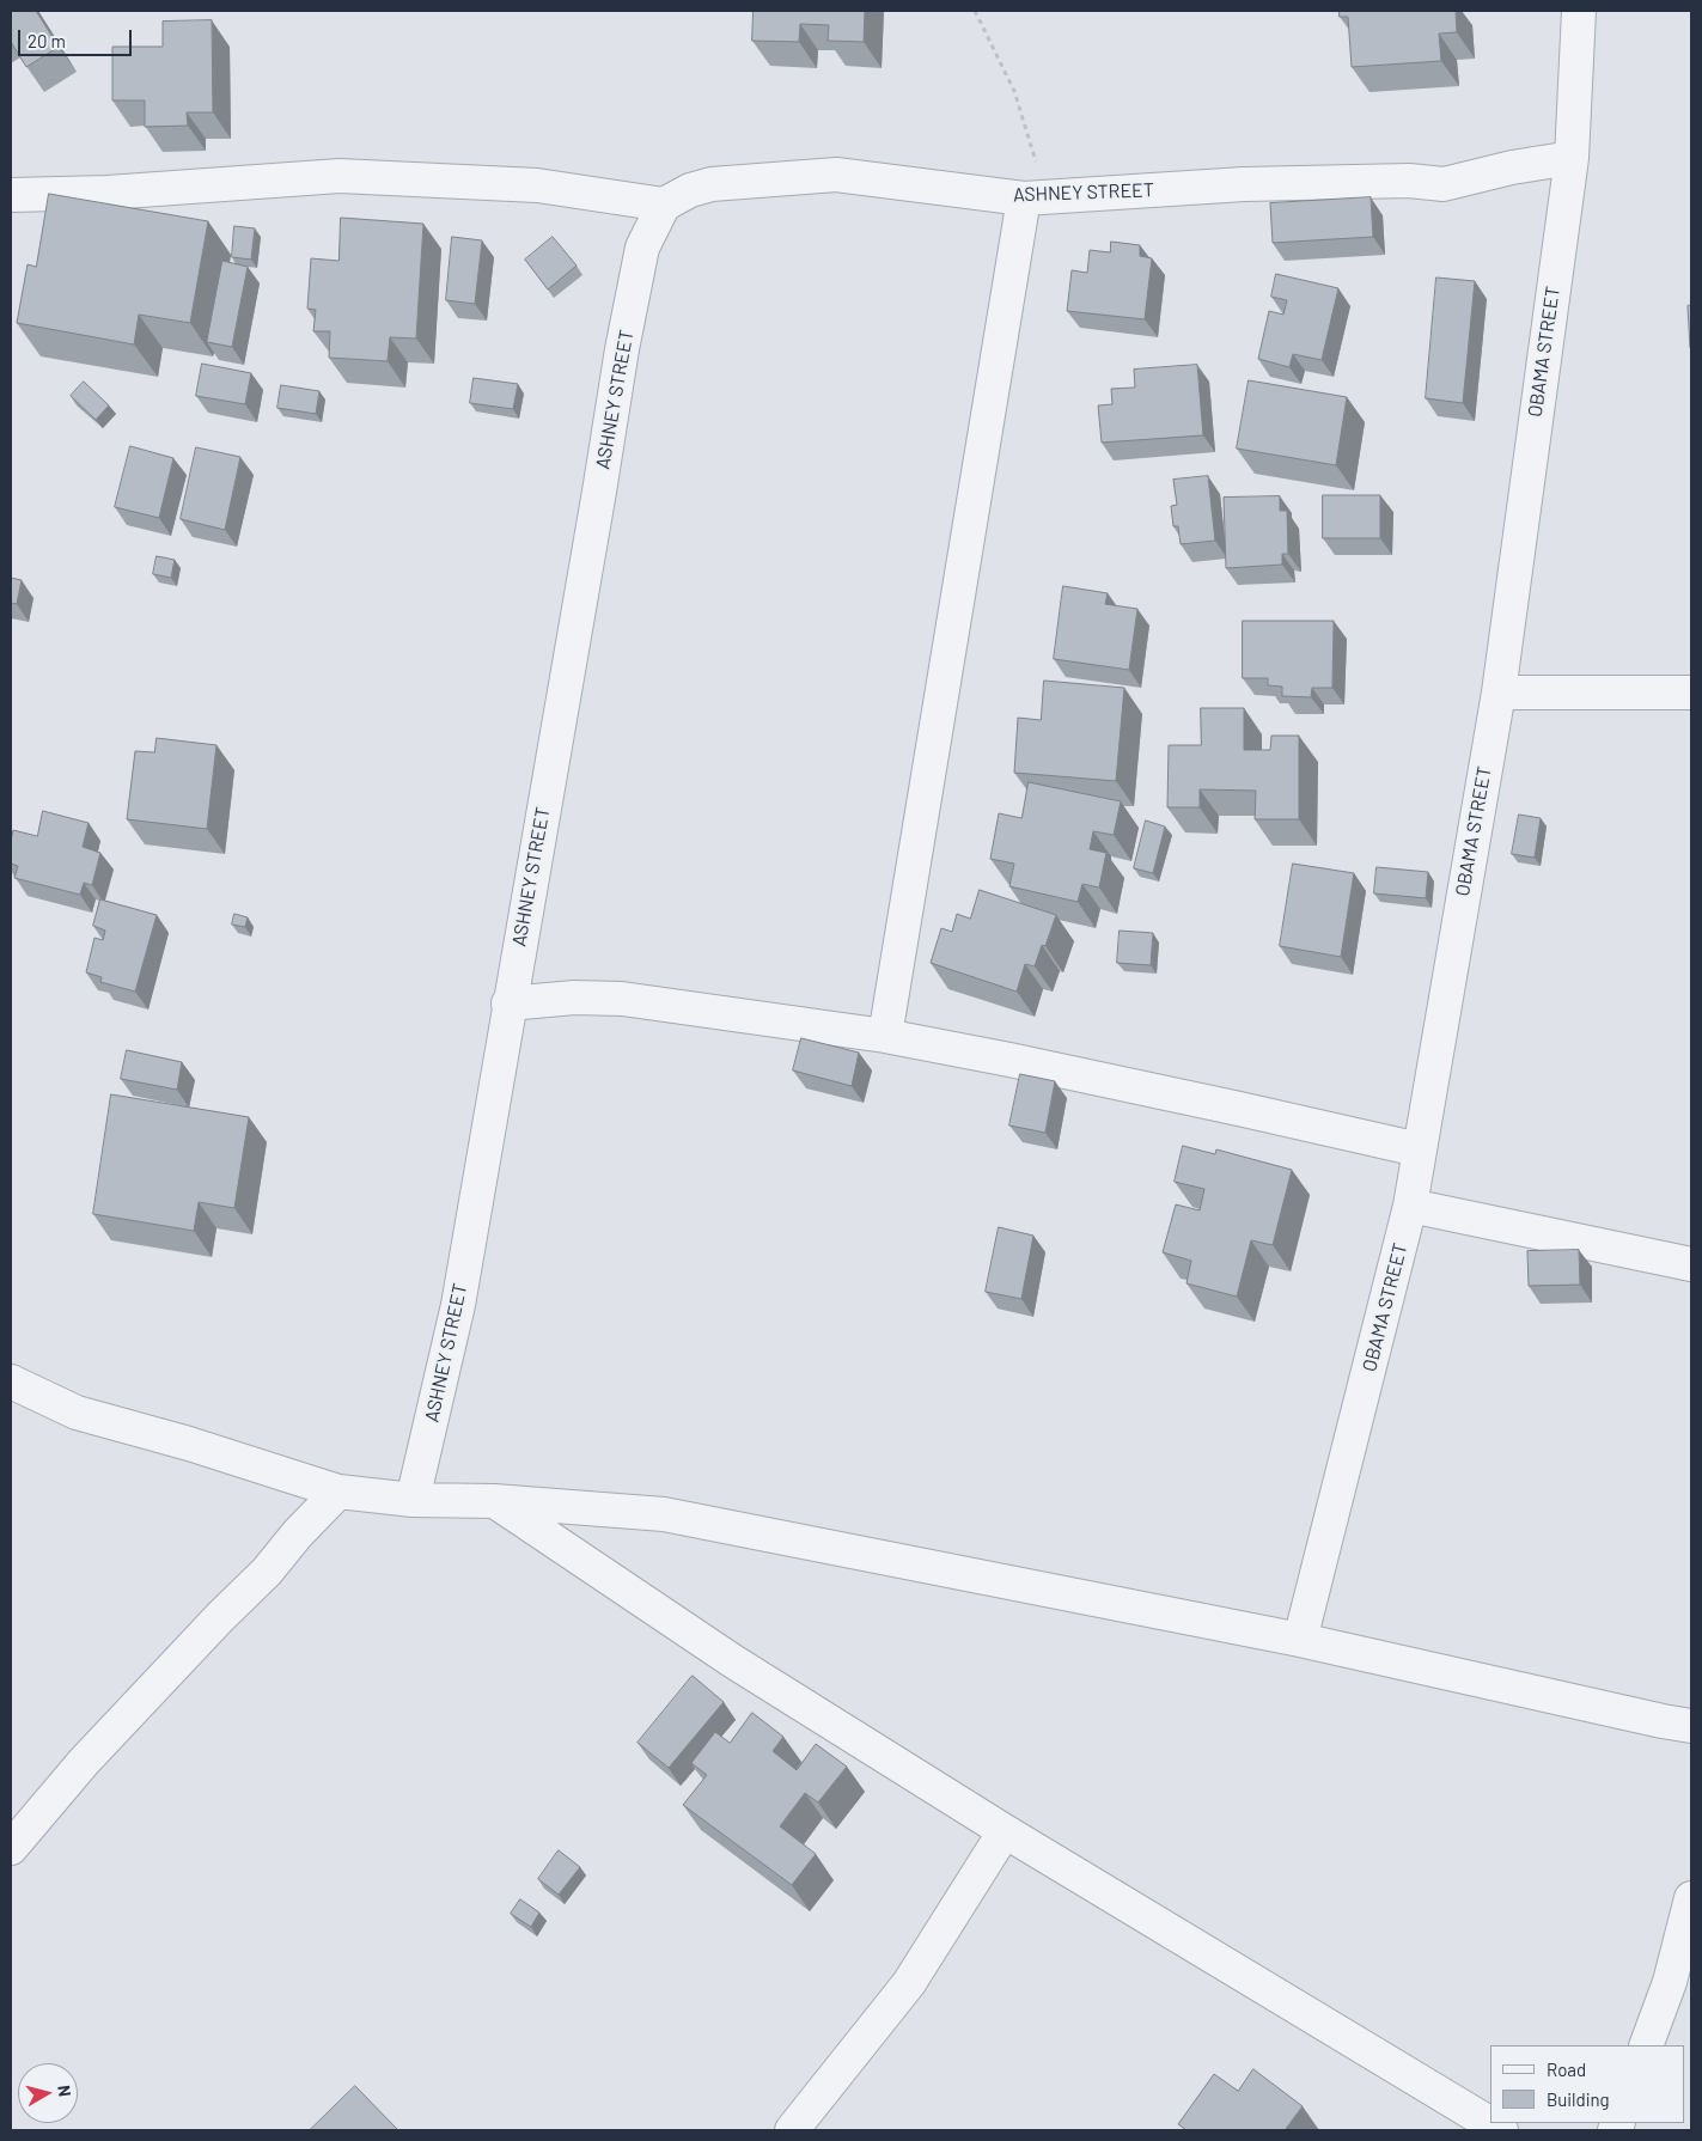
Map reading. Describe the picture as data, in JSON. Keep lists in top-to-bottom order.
{
  "streets": {
    "street": ["ASHNEY STREET", "OBAMA STREET"]
  },
  "crossings": [
    ["ASHNEY STREET", "OBAMA STREET"]
  ],
  "legend": ["Road", "Building"],
  "scale_bar": "20 m",
  "north": "right"
}
